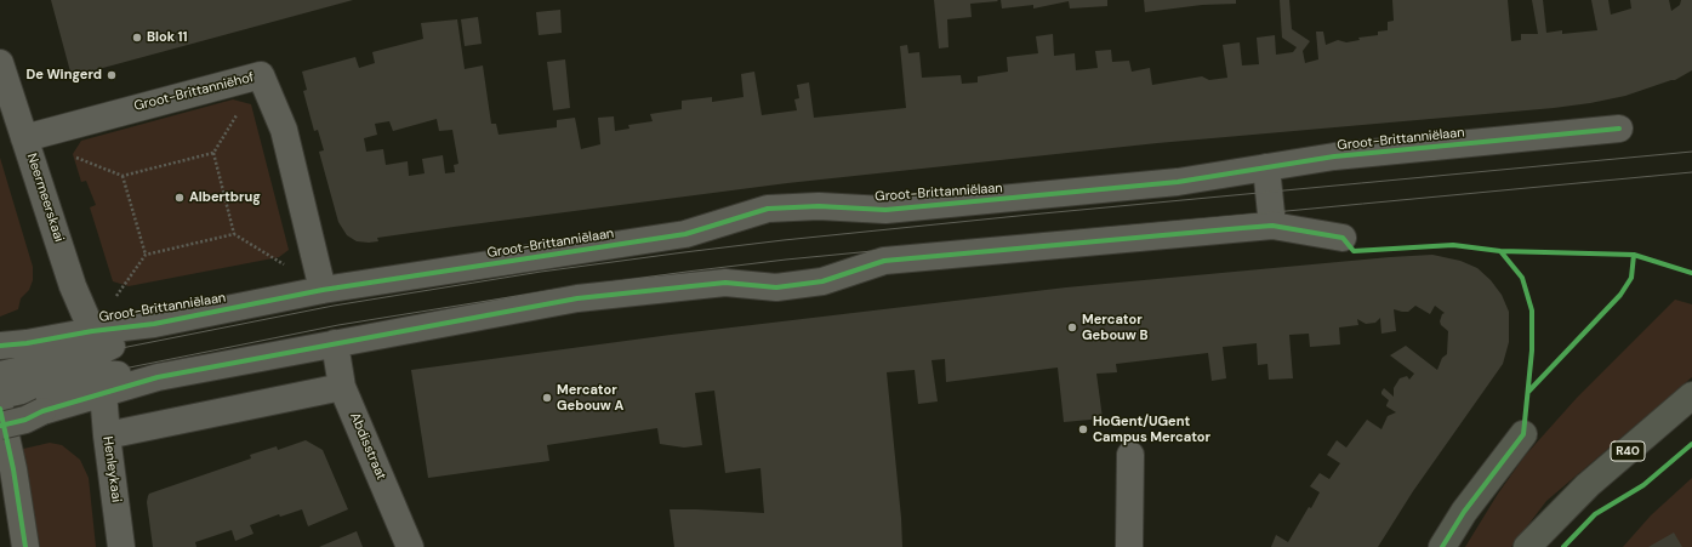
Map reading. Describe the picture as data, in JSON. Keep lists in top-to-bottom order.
{
  "streets": {
    "main road": ["R40"],
    "street": [
      "Groot-Brittanniëhof",
      "Groot-Brittanniëlaan",
      "Neermeerskaai",
      "Abdisstraat",
      "Henleykaai"
    ]
  },
  "crossings": [
    ["Groot-Brittanniëhof", "Groot-Brittanniëlaan"],
    ["Groot-Brittanniëhof", "Neermeerskaai"],
    ["Groot-Brittanniëlaan", "Neermeerskaai"],
    ["Groot-Brittanniëlaan", "Henleykaai"],
    ["Neermeerskaai", "Henleykaai"]
  ],
  "places": [
    "Blok 11",
    "De Wingerd",
    "Albertbrug",
    "Mercator Gebouw B",
    "Mercator Gebouw A",
    "HoGent/UGent Campus Mercator"
  ]
}
